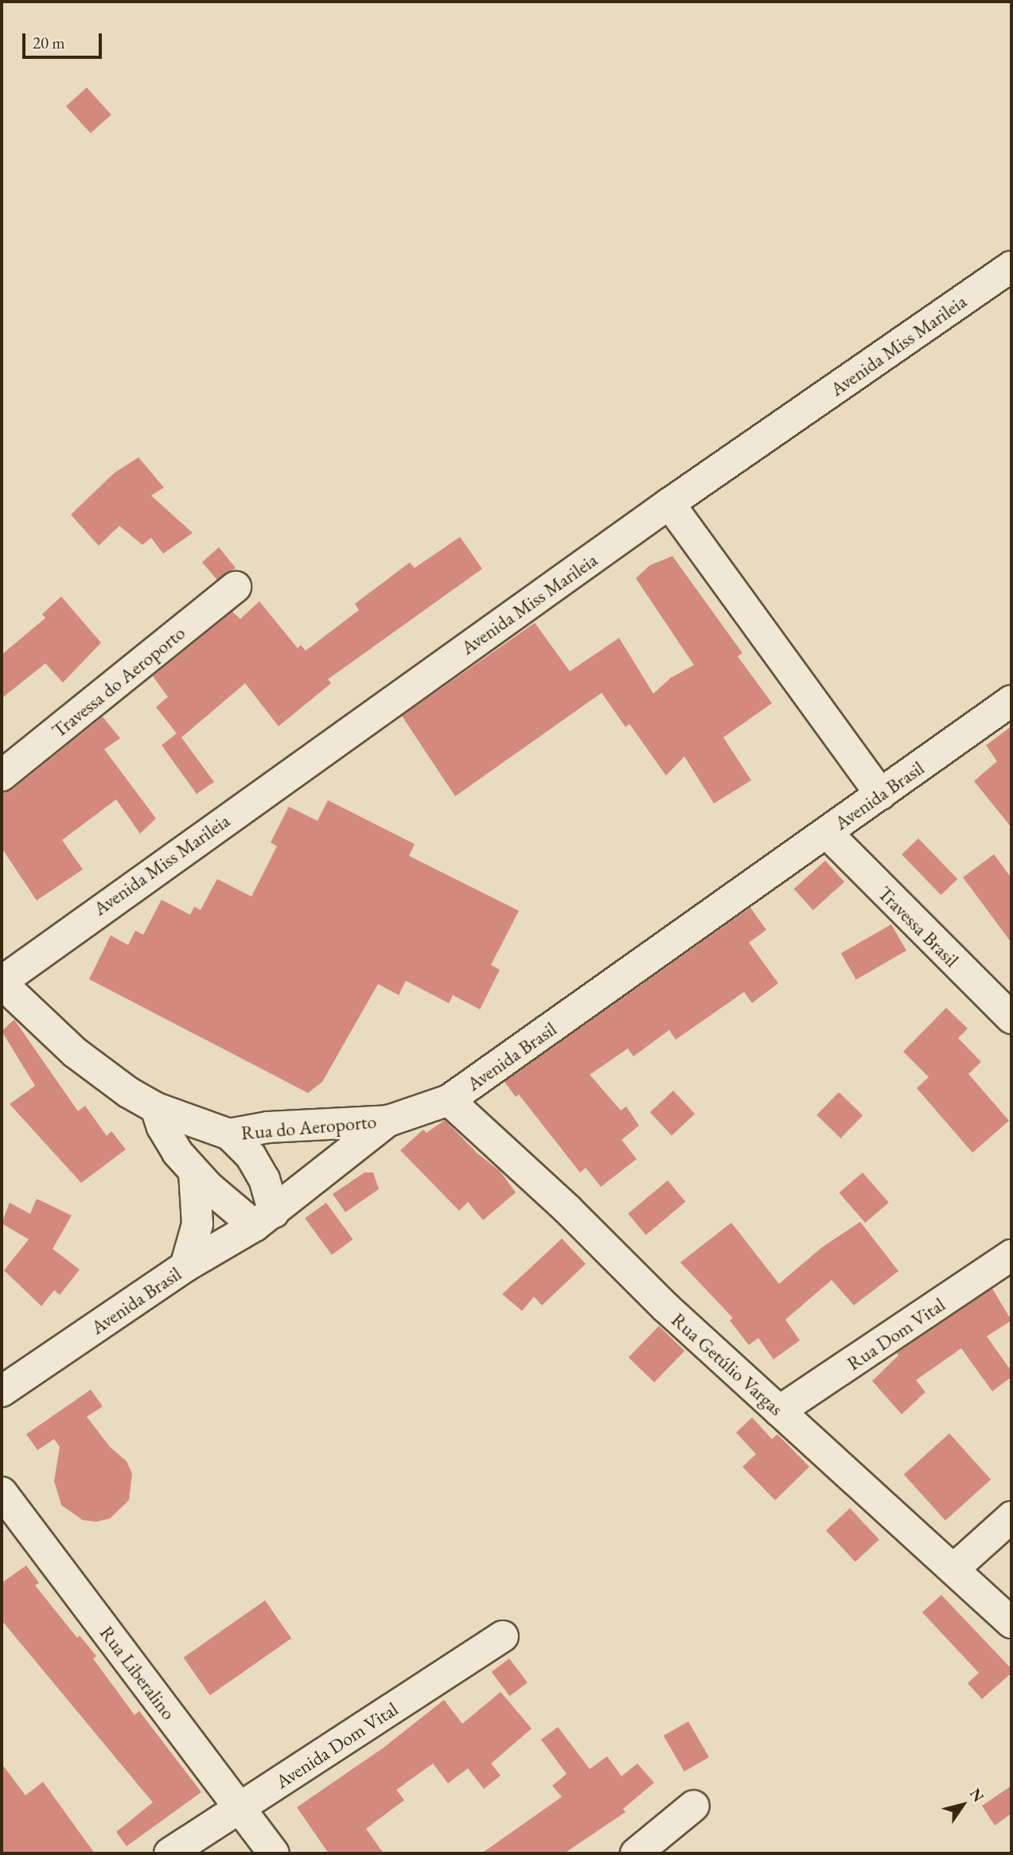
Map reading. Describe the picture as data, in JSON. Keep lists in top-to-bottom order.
{
  "streets": {
    "street": [
      "Avenida Miss Marileia",
      "Travessa do Aeroporto",
      "Avenida Brasil",
      "Travessa Brasil",
      "Rua do Aeroporto",
      "Rua Dom Vital",
      "Rua Getúlio Vargas",
      "Rua Liberalino",
      "Avenida Dom Vital"
    ]
  },
  "crossings": [
    ["Avenida Brasil", "Travessa Brasil"],
    ["Avenida Brasil", "Rua do Aeroporto"],
    ["Avenida Brasil", "Rua Getúlio Vargas"],
    ["Rua Dom Vital", "Rua Getúlio Vargas"],
    ["Rua Liberalino", "Avenida Dom Vital"]
  ],
  "scale_bar": "20 m",
  "north": "top right"
}
